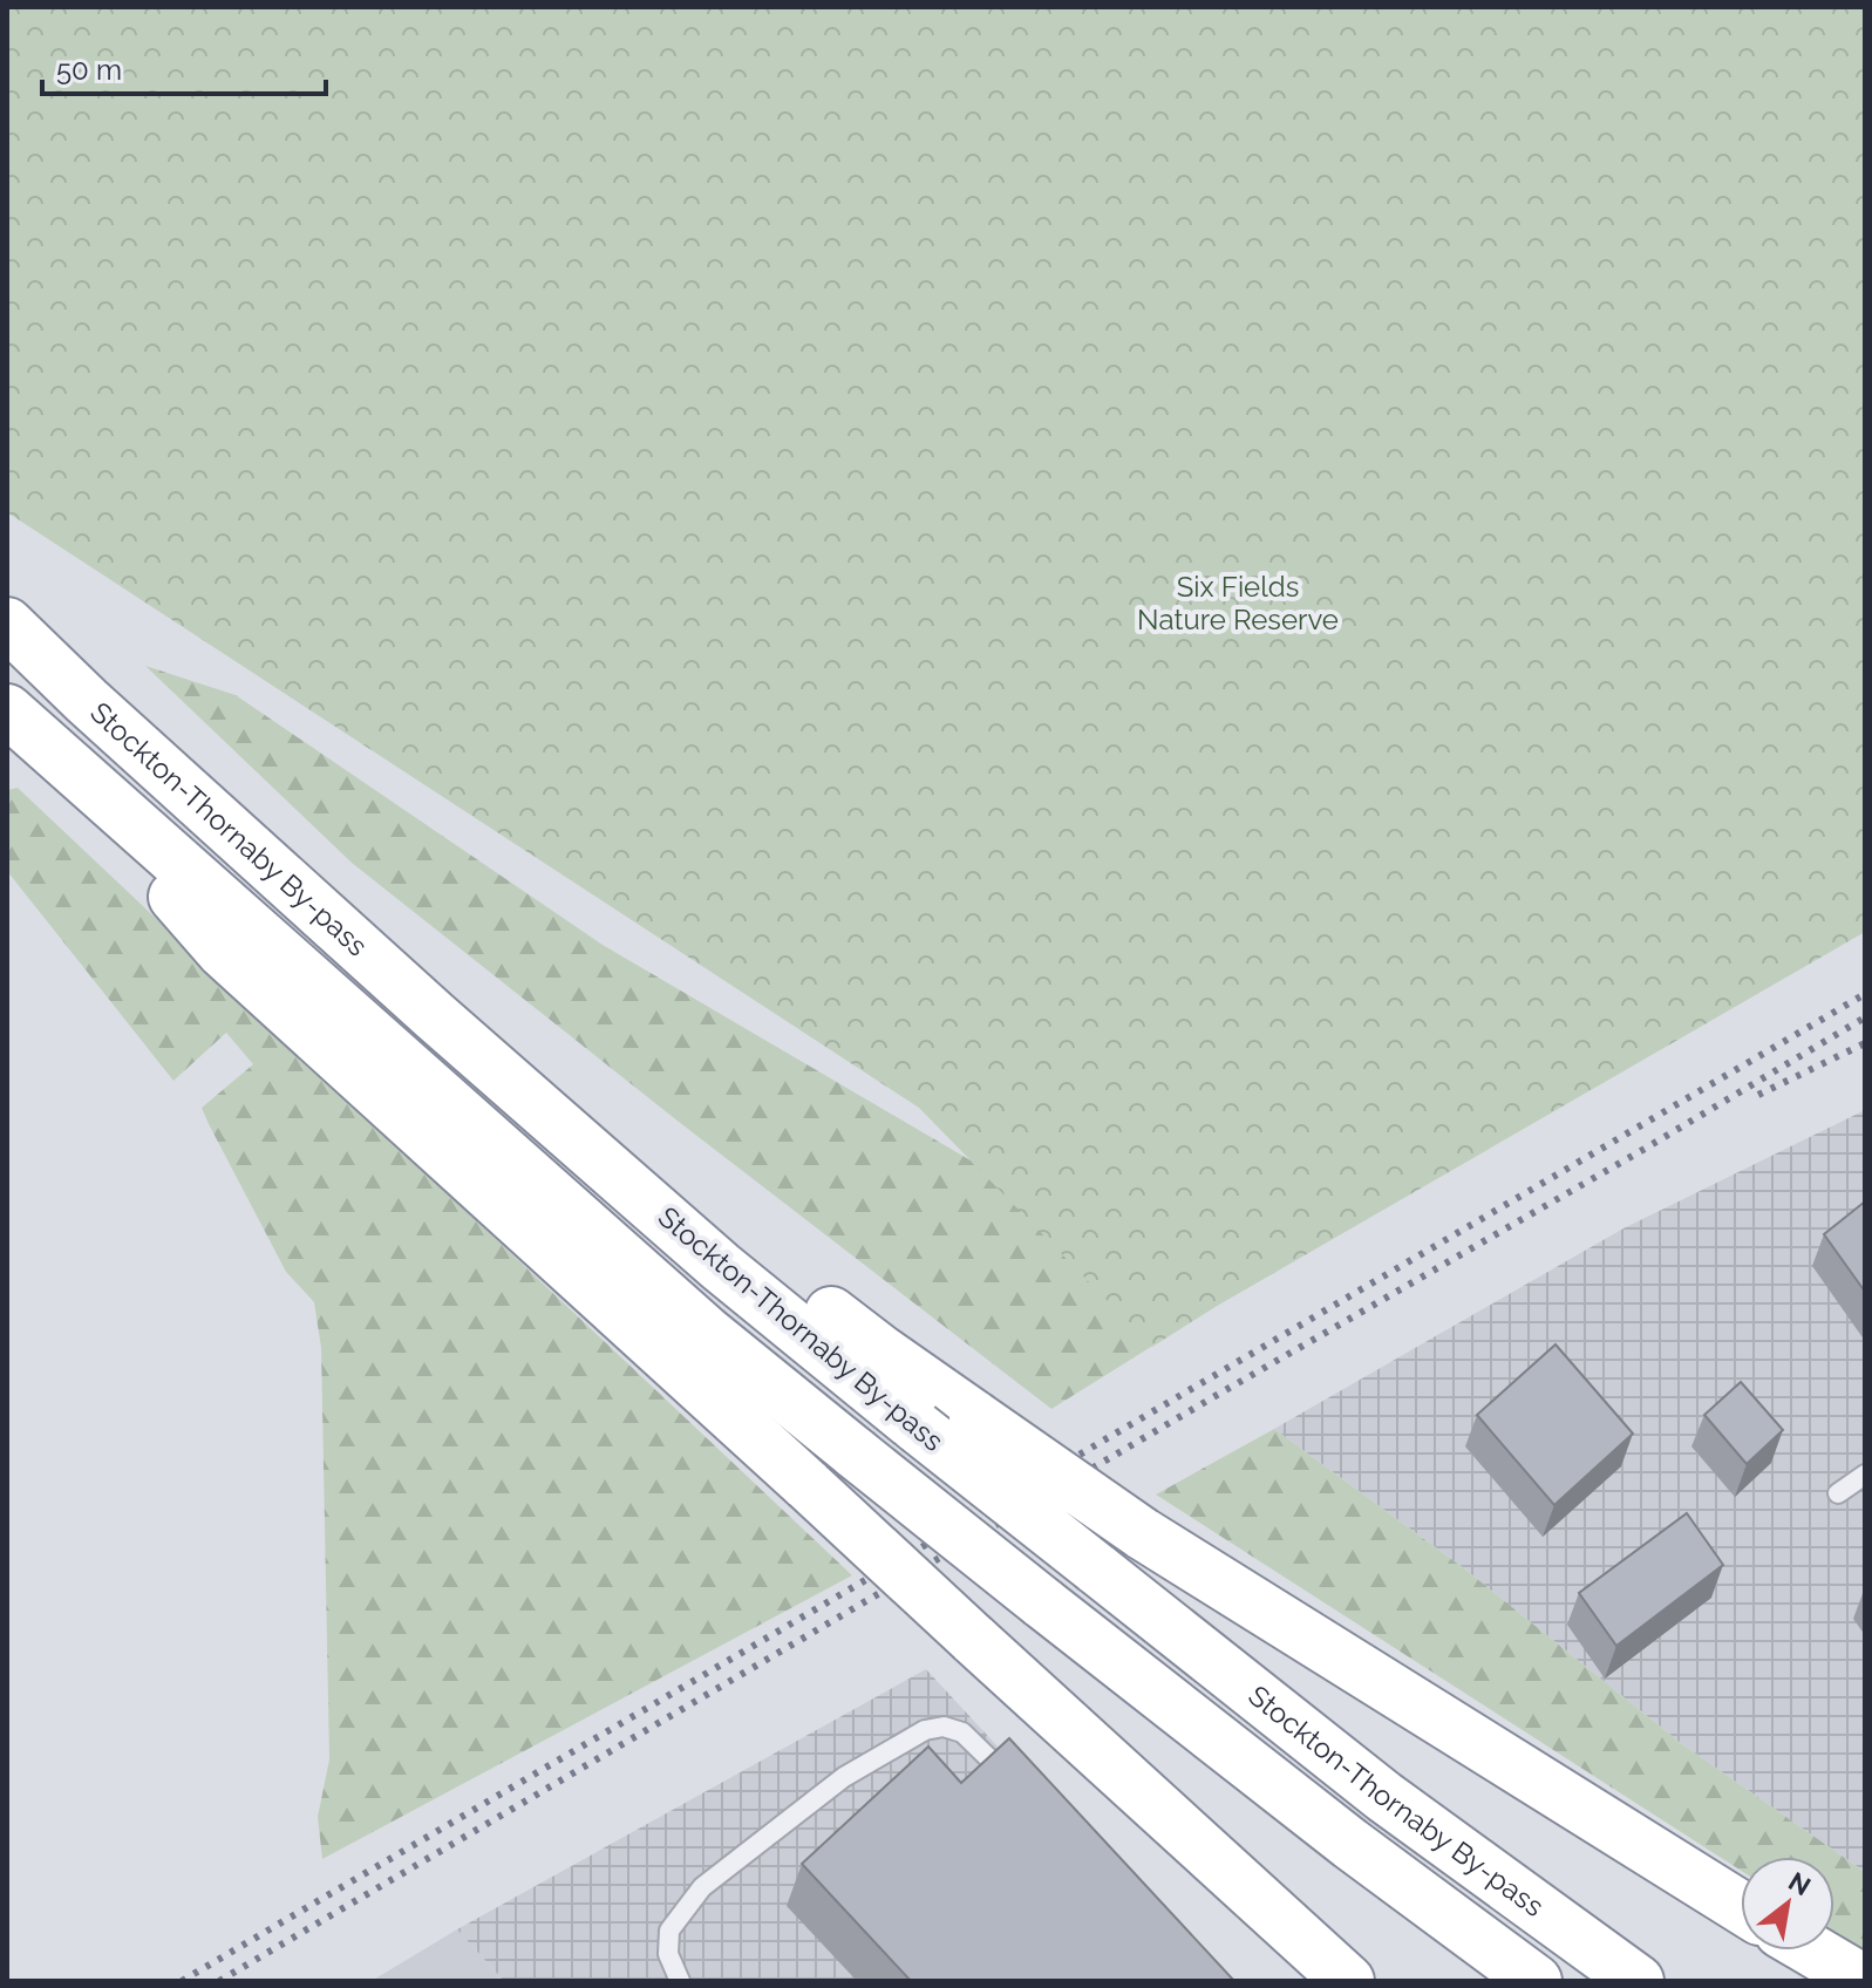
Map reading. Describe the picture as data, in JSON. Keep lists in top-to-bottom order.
{
  "streets": {
    "highway": ["Stockton-Thornaby By-pass"]
  },
  "parks": ["Six Fields Nature Reserve"],
  "scale_bar": "50 m",
  "north": "top right"
}
